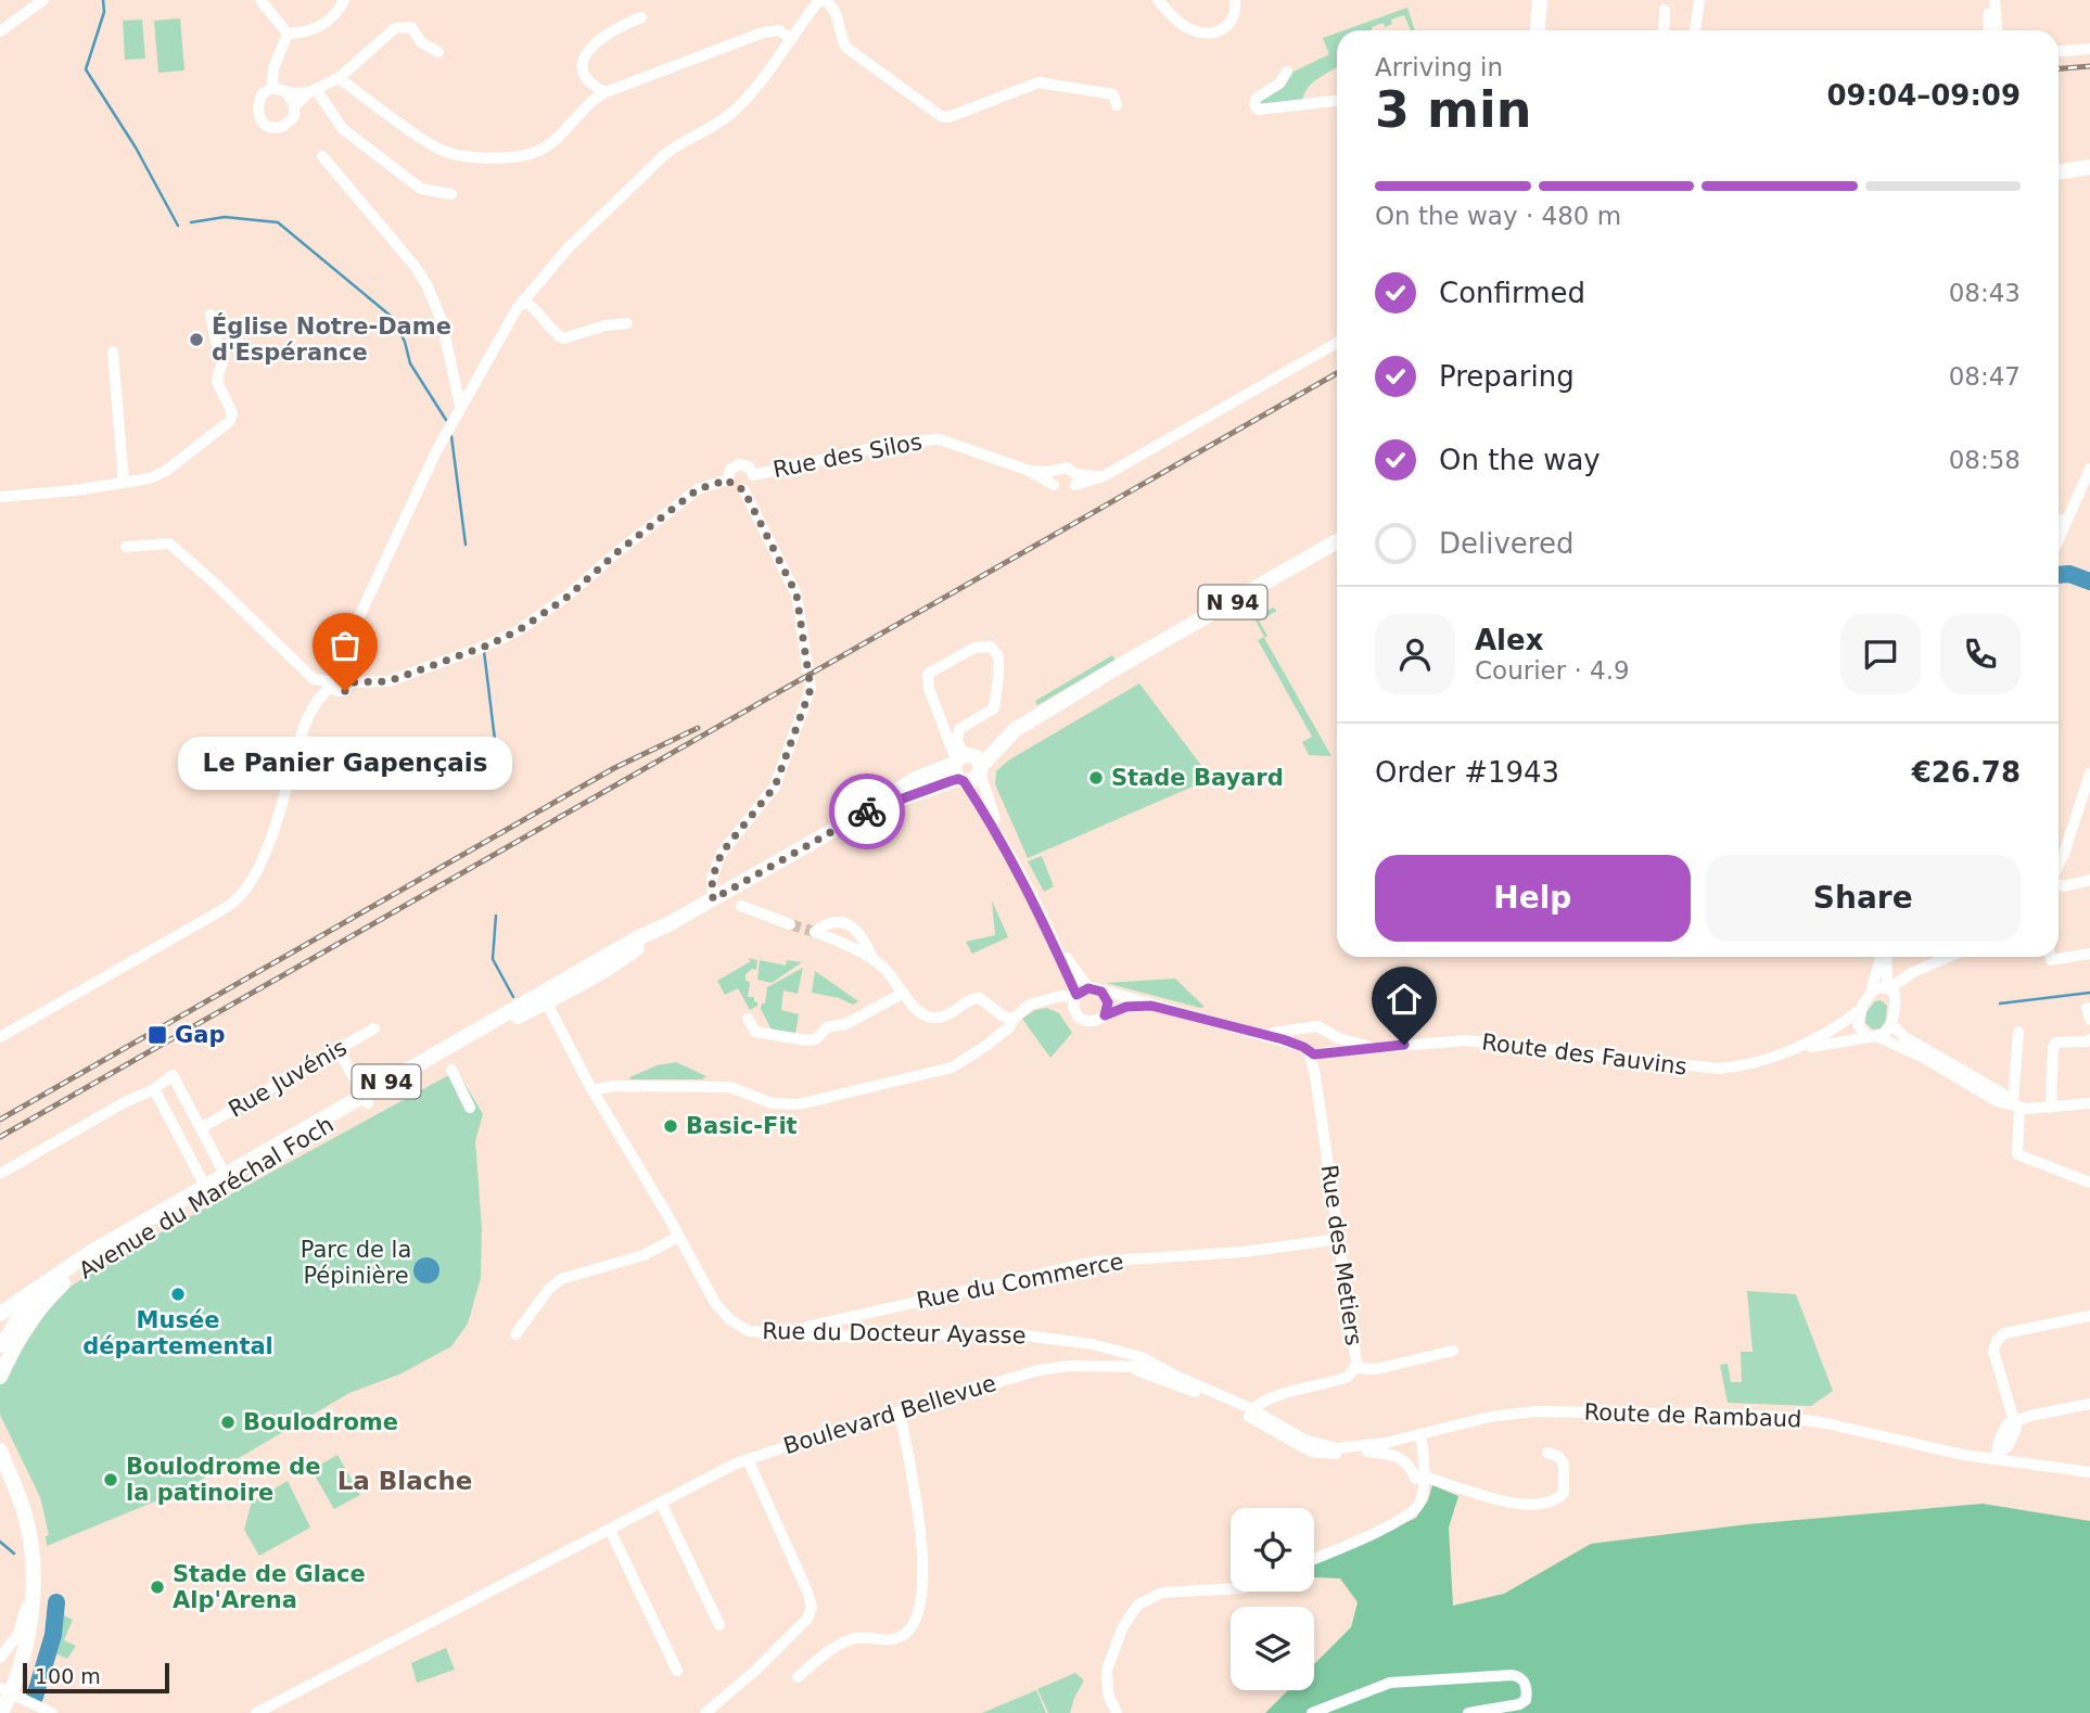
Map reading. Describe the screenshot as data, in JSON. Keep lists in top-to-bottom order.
{
  "streets": {
    "main road": ["N 94", "Avenue du Maréchal Foch"],
    "street": [
      "Rue des Silos",
      "Route des Fauvins",
      "Rue Juvénis",
      "Rue des Metiers",
      "Rue du Commerce",
      "Rue du Docteur Ayasse",
      "Boulevard Bellevue",
      "Route de Rambaud"
    ]
  },
  "crossings": [
    ["N 94", "Avenue du Maréchal Foch"],
    ["N 94", "Rue du Docteur Ayasse"],
    ["Route des Fauvins", "Rue des Metiers"],
    ["Avenue du Maréchal Foch", "Rue du Docteur Ayasse"],
    ["Rue des Metiers", "Rue du Commerce"],
    ["Rue des Metiers", "Route de Rambaud"],
    ["Rue du Commerce", "Rue du Docteur Ayasse"],
    ["Rue du Docteur Ayasse", "Route de Rambaud"],
    ["Boulevard Bellevue", "Route de Rambaud"]
  ],
  "districts": ["La Blache"],
  "parks": ["Parc de la Pépinière"],
  "places": {
    "other": [
      "Église Notre-Dame d'Espérance",
      "Le Panier Gapençais",
      "Stade Bayard",
      "Basic-Fit",
      "Musée départemental",
      "Boulodrome",
      "Boulodrome de la patinoire",
      "Stade de Glace Alp'Arena"
    ],
    "transit": ["Gap"]
  },
  "scale_bar": "100 m",
  "page": {
    "heading": ["3 min", "Arriving in", "09:04–09:09"],
    "panel": [
      "Alex",
      "Courier · 4.9",
      "Order #1943",
      "€26.78"
    ],
    "bar": "On the way · 480 m",
    "list": [
      ["Confirmed", "08:43"],
      ["Preparing", "08:47"],
      ["On the way", "08:58"],
      "Delivered"
    ],
    "bubble": "Le Panier Gapençais",
    "buttons": ["Help", "Share"],
    "scale": "100 m"
  }
}
